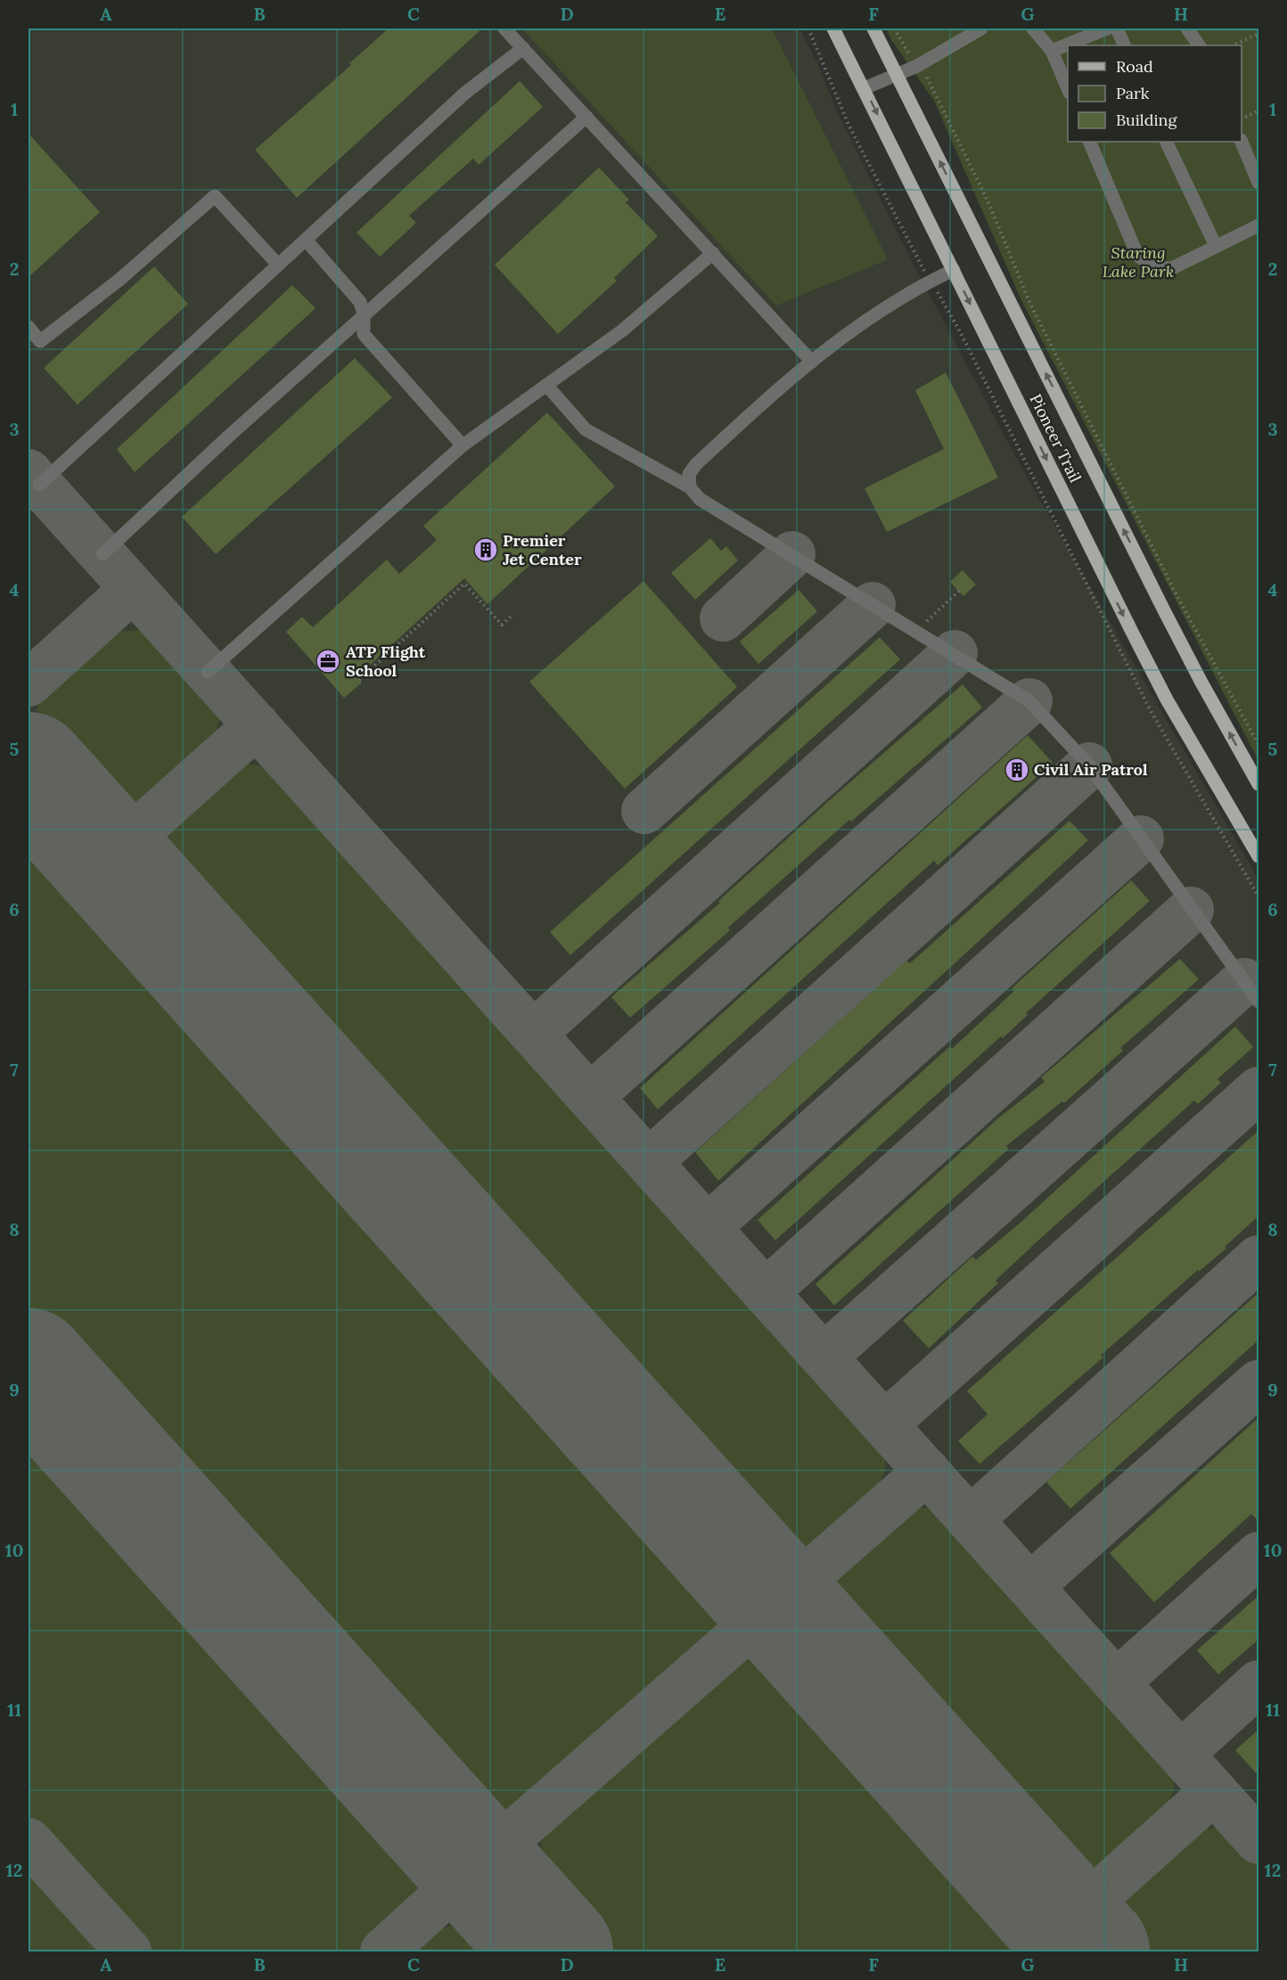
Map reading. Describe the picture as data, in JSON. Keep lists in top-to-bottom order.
{
  "streets": {
    "main road": ["Pioneer Trail"]
  },
  "parks": ["Staring Lake Park"],
  "places": {
    "building": ["Premier Jet Center", "Civil Air Patrol"],
    "office": ["ATP Flight School"]
  },
  "legend": ["Road", "Park", "Building"],
  "grid": {
    "columns": [
      "A",
      "B",
      "C",
      "D",
      "E",
      "F",
      "G",
      "H"
    ],
    "rows": [
      "1",
      "2",
      "3",
      "4",
      "5",
      "6",
      "7",
      "8",
      "9",
      "10",
      "11",
      "12"
    ]
  }
}
